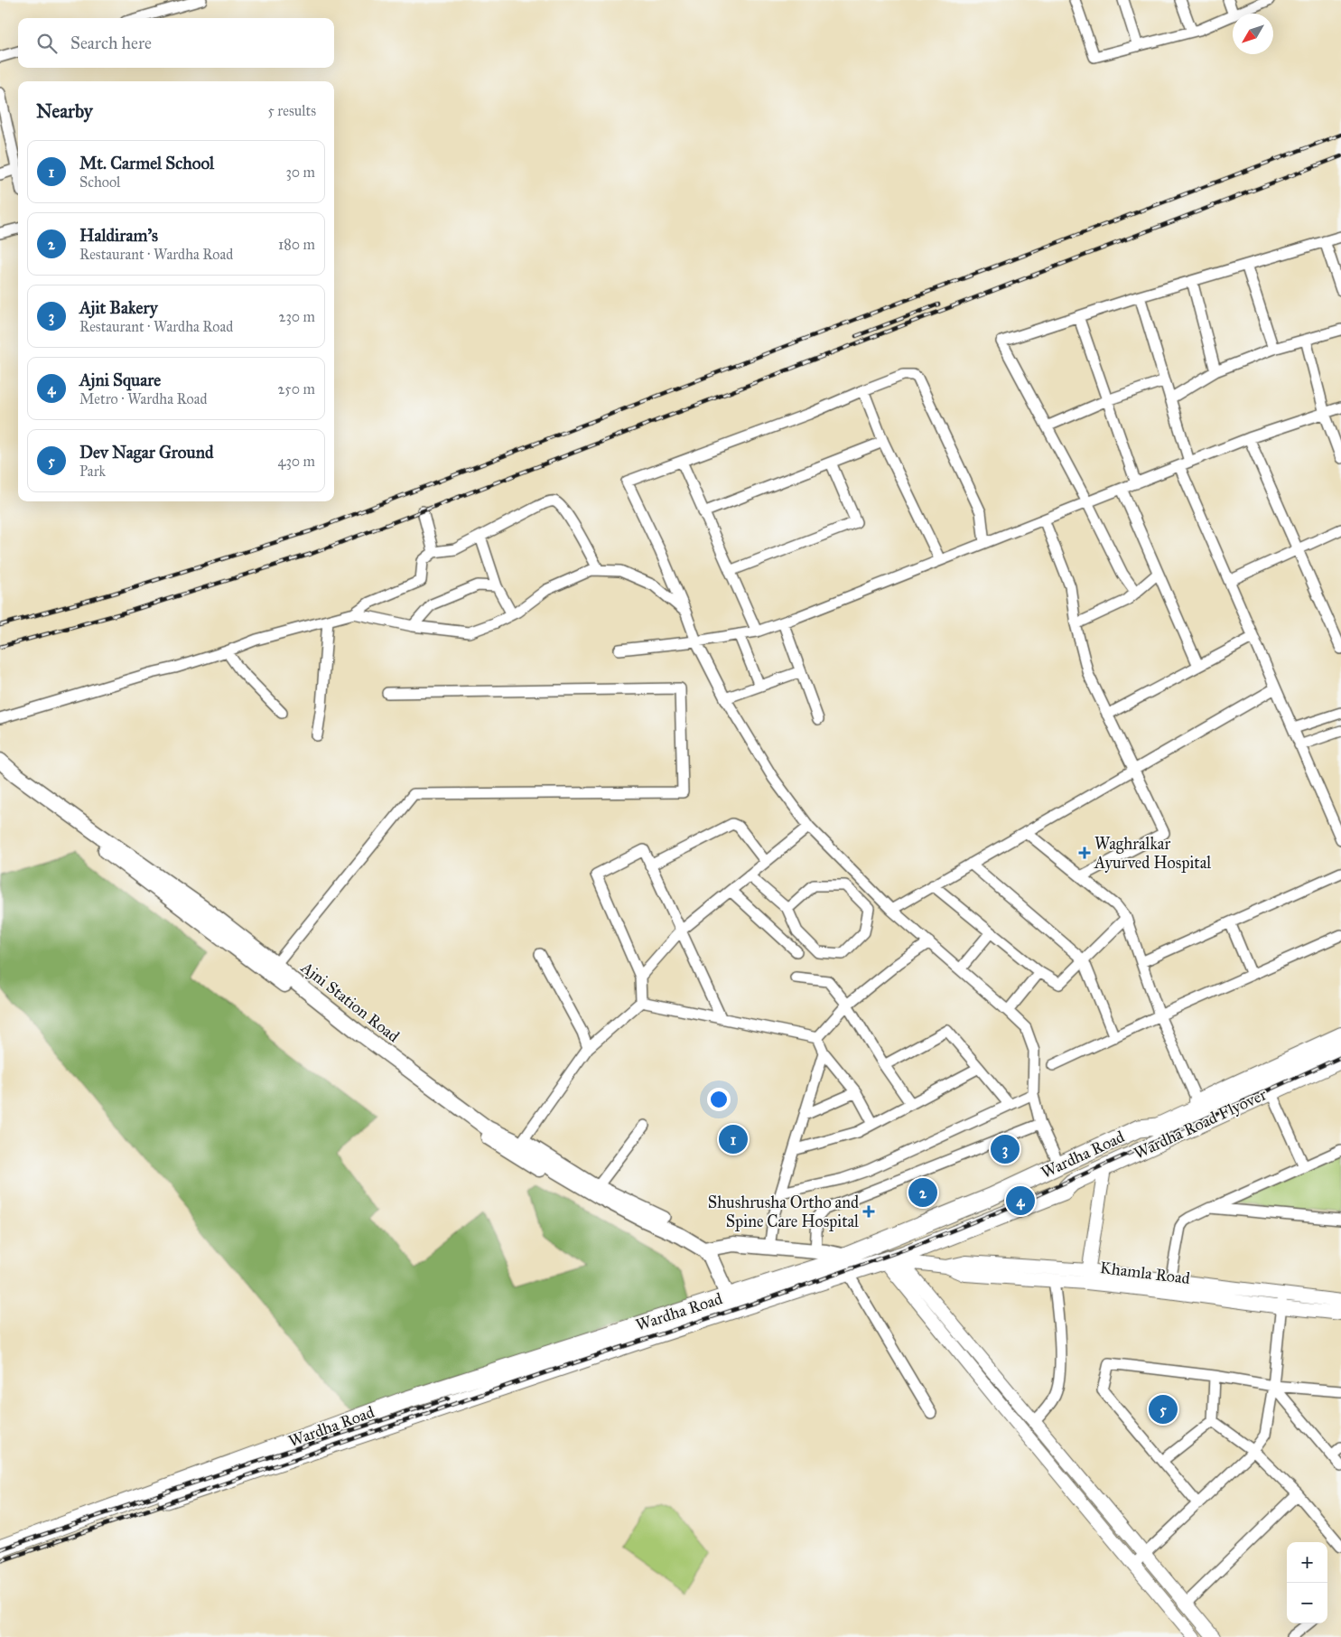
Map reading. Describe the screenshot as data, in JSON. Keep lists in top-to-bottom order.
{
  "streets": {
    "highway": ["Wardha Road Flyover", "Wardha Road"],
    "main road": ["Ajni Station Road"],
    "street": ["Khamla Road"]
  },
  "crossings": [
    ["Wardha Road Flyover", "Wardha Road"],
    ["Wardha Road", "Khamla Road"]
  ],
  "places": {
    "health": ["Waghralkar Ayurved Hospital", "Shushrusha Ortho and Spine Care Hospital"]
  },
  "north": "bottom left",
  "page": {
    "search": "Search here",
    "heading": ["Nearby", "5 results"],
    "list": [
      {
        "mark": "1",
        "name": "Mt. Carmel School",
        "note": "School",
        "value": "30 m"
      },
      {
        "mark": "2",
        "name": "Haldiram's",
        "note": "Restaurant · Wardha Road",
        "value": "180 m"
      },
      {
        "mark": "3",
        "name": "Ajit Bakery",
        "note": "Restaurant · Wardha Road",
        "value": "230 m"
      },
      {
        "mark": "4",
        "name": "Ajni Square",
        "note": "Metro · Wardha Road",
        "value": "250 m"
      },
      {
        "mark": "5",
        "name": "Dev Nagar Ground",
        "note": "Park",
        "value": "430 m"
      }
    ],
    "pins": [
      "1",
      "3",
      "2",
      "4",
      "5"
    ],
    "map_buttons": ["+", "−"]
  }
}
